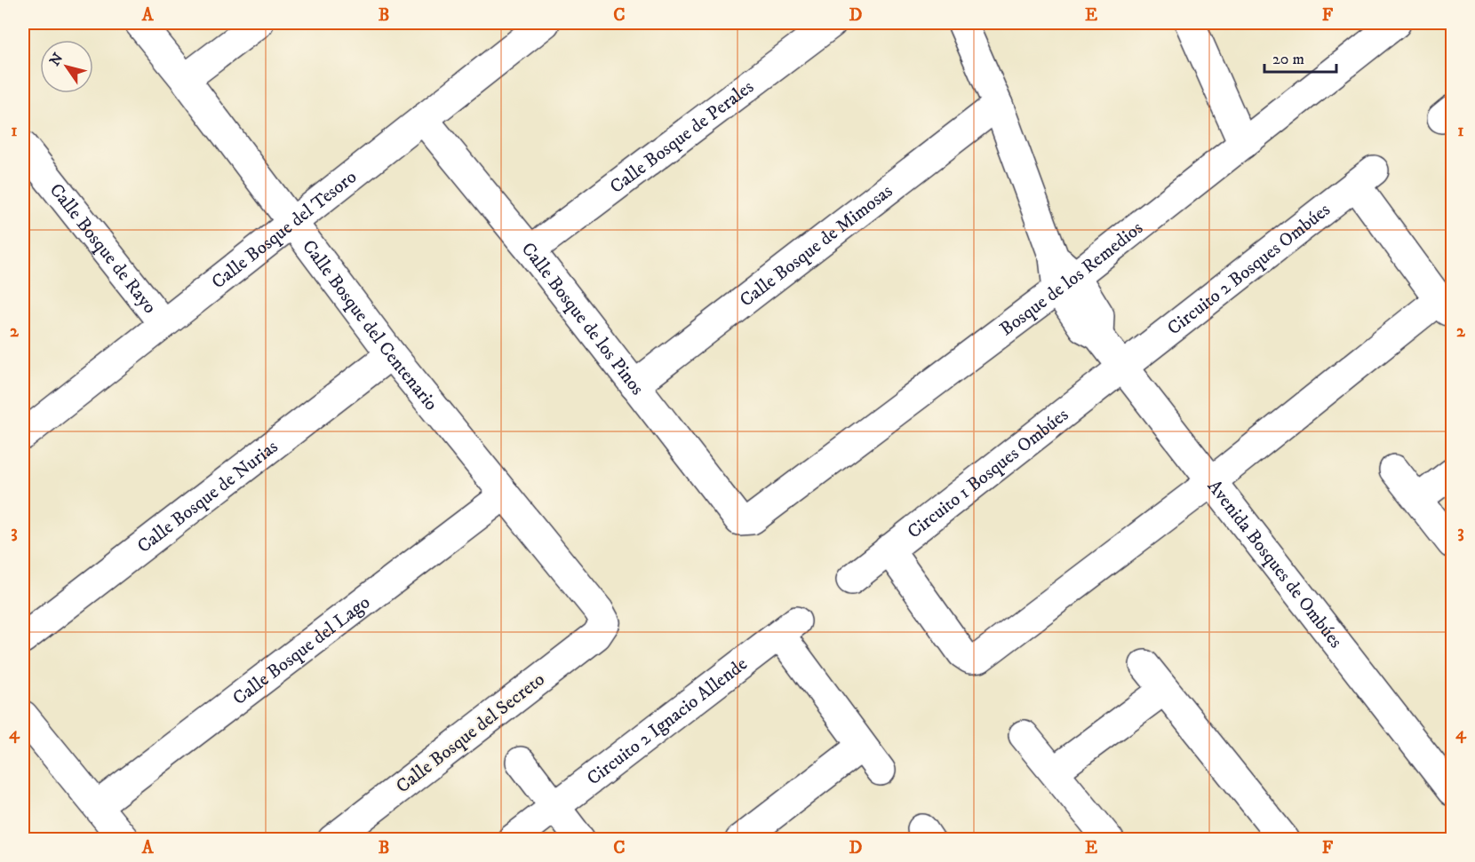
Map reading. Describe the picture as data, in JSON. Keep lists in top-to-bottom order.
{
  "streets": {
    "street": [
      "Calle Bosque de Perales",
      "Calle Bosque del Tesoro",
      "Calle Bosque de Mimosas",
      "Calle Bosque de Rayo",
      "Circuito 2 Bosques Ombúes",
      "Bosque de los Remedios",
      "Calle Bosque de los Pinos",
      "Calle Bosque del Centenario",
      "Circuito 1 Bosques Ombúes",
      "Calle Bosque de Nurias",
      "Avenida Bosques de Ombúes",
      "Calle Bosque del Lago",
      "Circuito 2 Ignacio Allende",
      "Calle Bosque del Secreto"
    ]
  },
  "crossings": [
    ["Calle Bosque de Perales", "Calle Bosque de los Pinos"],
    ["Calle Bosque del Tesoro", "Calle Bosque de Rayo"],
    ["Calle Bosque del Tesoro", "Calle Bosque de los Pinos"],
    ["Calle Bosque del Tesoro", "Calle Bosque del Centenario"],
    ["Calle Bosque de Mimosas", "Calle Bosque de los Pinos"],
    ["Calle Bosque de Mimosas", "Avenida Bosques de Ombúes"],
    ["Circuito 2 Bosques Ombúes", "Circuito 1 Bosques Ombúes"],
    ["Circuito 2 Bosques Ombúes", "Avenida Bosques de Ombúes"],
    ["Bosque de los Remedios", "Calle Bosque de los Pinos"],
    ["Bosque de los Remedios", "Avenida Bosques de Ombúes"],
    ["Calle Bosque del Centenario", "Calle Bosque de Nurias"],
    ["Calle Bosque del Centenario", "Calle Bosque del Lago"],
    ["Calle Bosque del Centenario", "Calle Bosque del Secreto"],
    ["Circuito 1 Bosques Ombúes", "Avenida Bosques de Ombúes"]
  ],
  "scale_bar": "20 m",
  "north": "top left",
  "grid": {
    "columns": [
      "A",
      "B",
      "C",
      "D",
      "E",
      "F"
    ],
    "rows": [
      "1",
      "2",
      "3",
      "4"
    ]
  }
}
